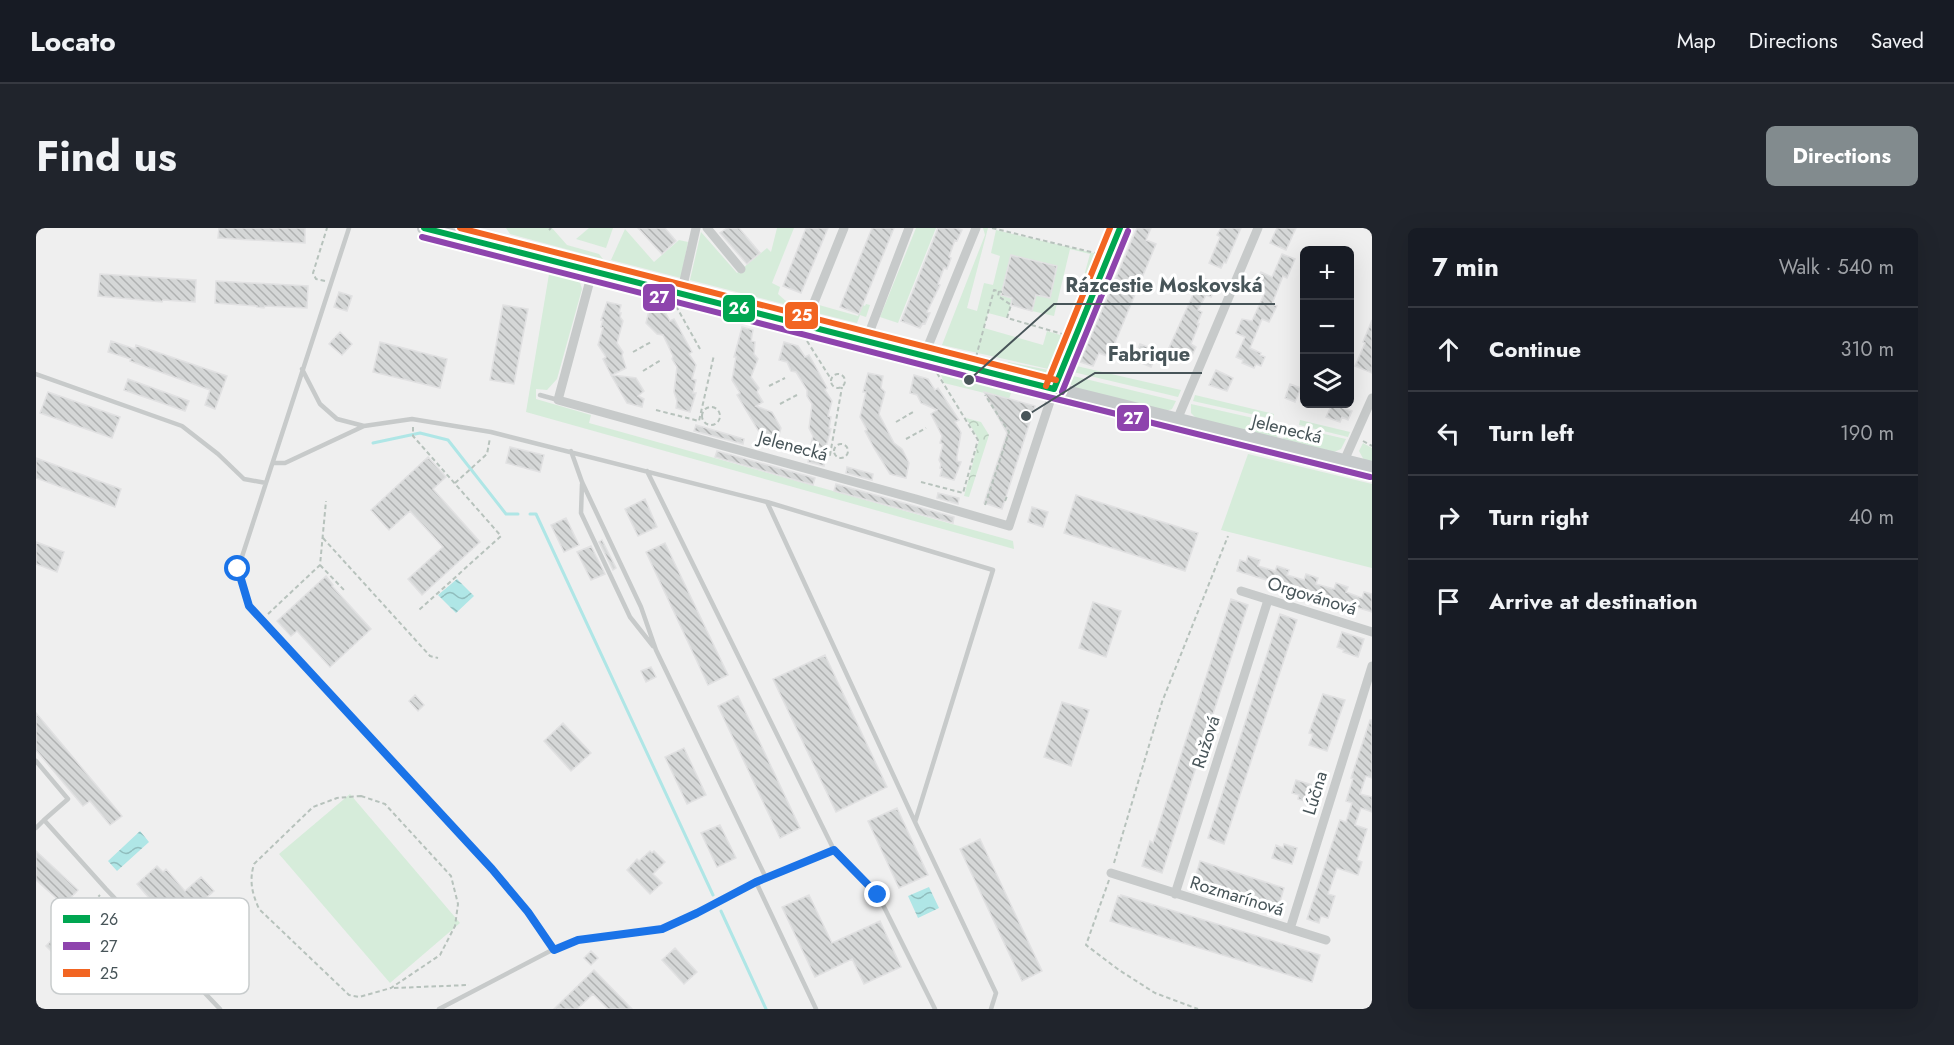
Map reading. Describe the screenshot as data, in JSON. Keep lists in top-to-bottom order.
{
  "streets": {
    "street": [
      "Jelenecká",
      "Orgovánová",
      "Ružová",
      "Lúčna",
      "Rozmarínová"
    ]
  },
  "crossings": [
    ["Orgovánová", "Ružová"],
    ["Ružová", "Rozmarínová"],
    ["Lúčna", "Rozmarínová"]
  ],
  "places": ["Rázcestie Moskovská", "Fabrique"],
  "lines": ["transit line 26", "transit line 25", "transit line 27"],
  "legend": ["26", "27", "25"],
  "page": {
    "header": "Locato",
    "nav": ["Map", "Directions", "Saved"],
    "title": "Find us",
    "buttons": "Directions",
    "heading": ["7 min", "Walk · 540 m"],
    "map_buttons": ["+", "−"],
    "list": [
      ["Continue", "310 m"],
      ["Turn left", "190 m"],
      ["Turn right", "40 m"],
      "Arrive at destination"
    ]
  }
}
